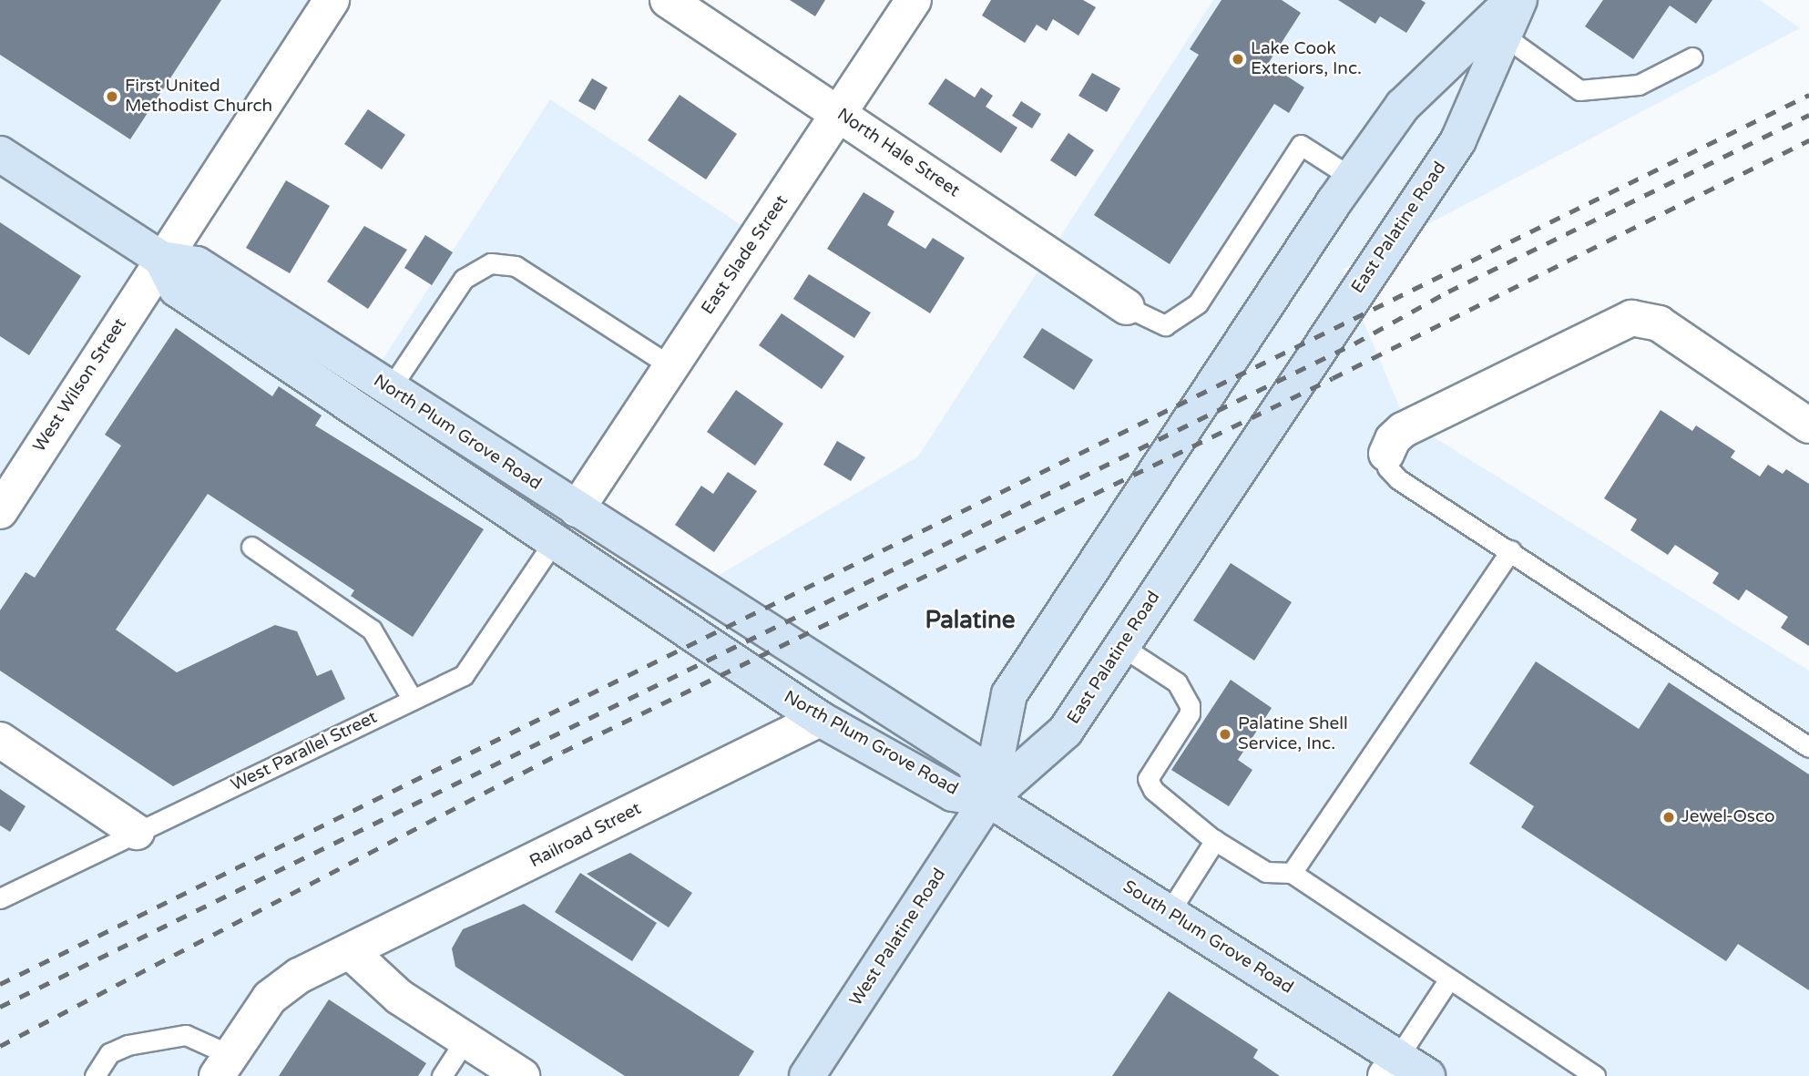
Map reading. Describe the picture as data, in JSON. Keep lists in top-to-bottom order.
{
  "streets": {
    "main road": [
      "East Palatine Road",
      "North Plum Grove Road",
      "West Palatine Road",
      "South Plum Grove Road"
    ],
    "street": [
      "North Hale Street",
      "East Slade Street",
      "West Wilson Street",
      "Railroad Street"
    ],
    "lane": ["West Parallel Street"]
  },
  "crossings": [
    ["North Hale Street", "East Slade Street"],
    ["East Palatine Road", "North Plum Grove Road"],
    ["East Palatine Road", "West Palatine Road"],
    ["East Palatine Road", "South Plum Grove Road"],
    ["East Slade Street", "North Plum Grove Road"],
    ["West Wilson Street", "North Plum Grove Road"],
    ["North Plum Grove Road", "West Parallel Street"],
    ["North Plum Grove Road", "Railroad Street"],
    ["North Plum Grove Road", "West Palatine Road"],
    ["North Plum Grove Road", "South Plum Grove Road"],
    ["West Palatine Road", "South Plum Grove Road"]
  ],
  "districts": ["Palatine"],
  "places": [
    "Lake Cook Exteriors, Inc.",
    "First United Methodist Church",
    "Palatine Shell Service, Inc.",
    "Jewel-Osco"
  ]
}
